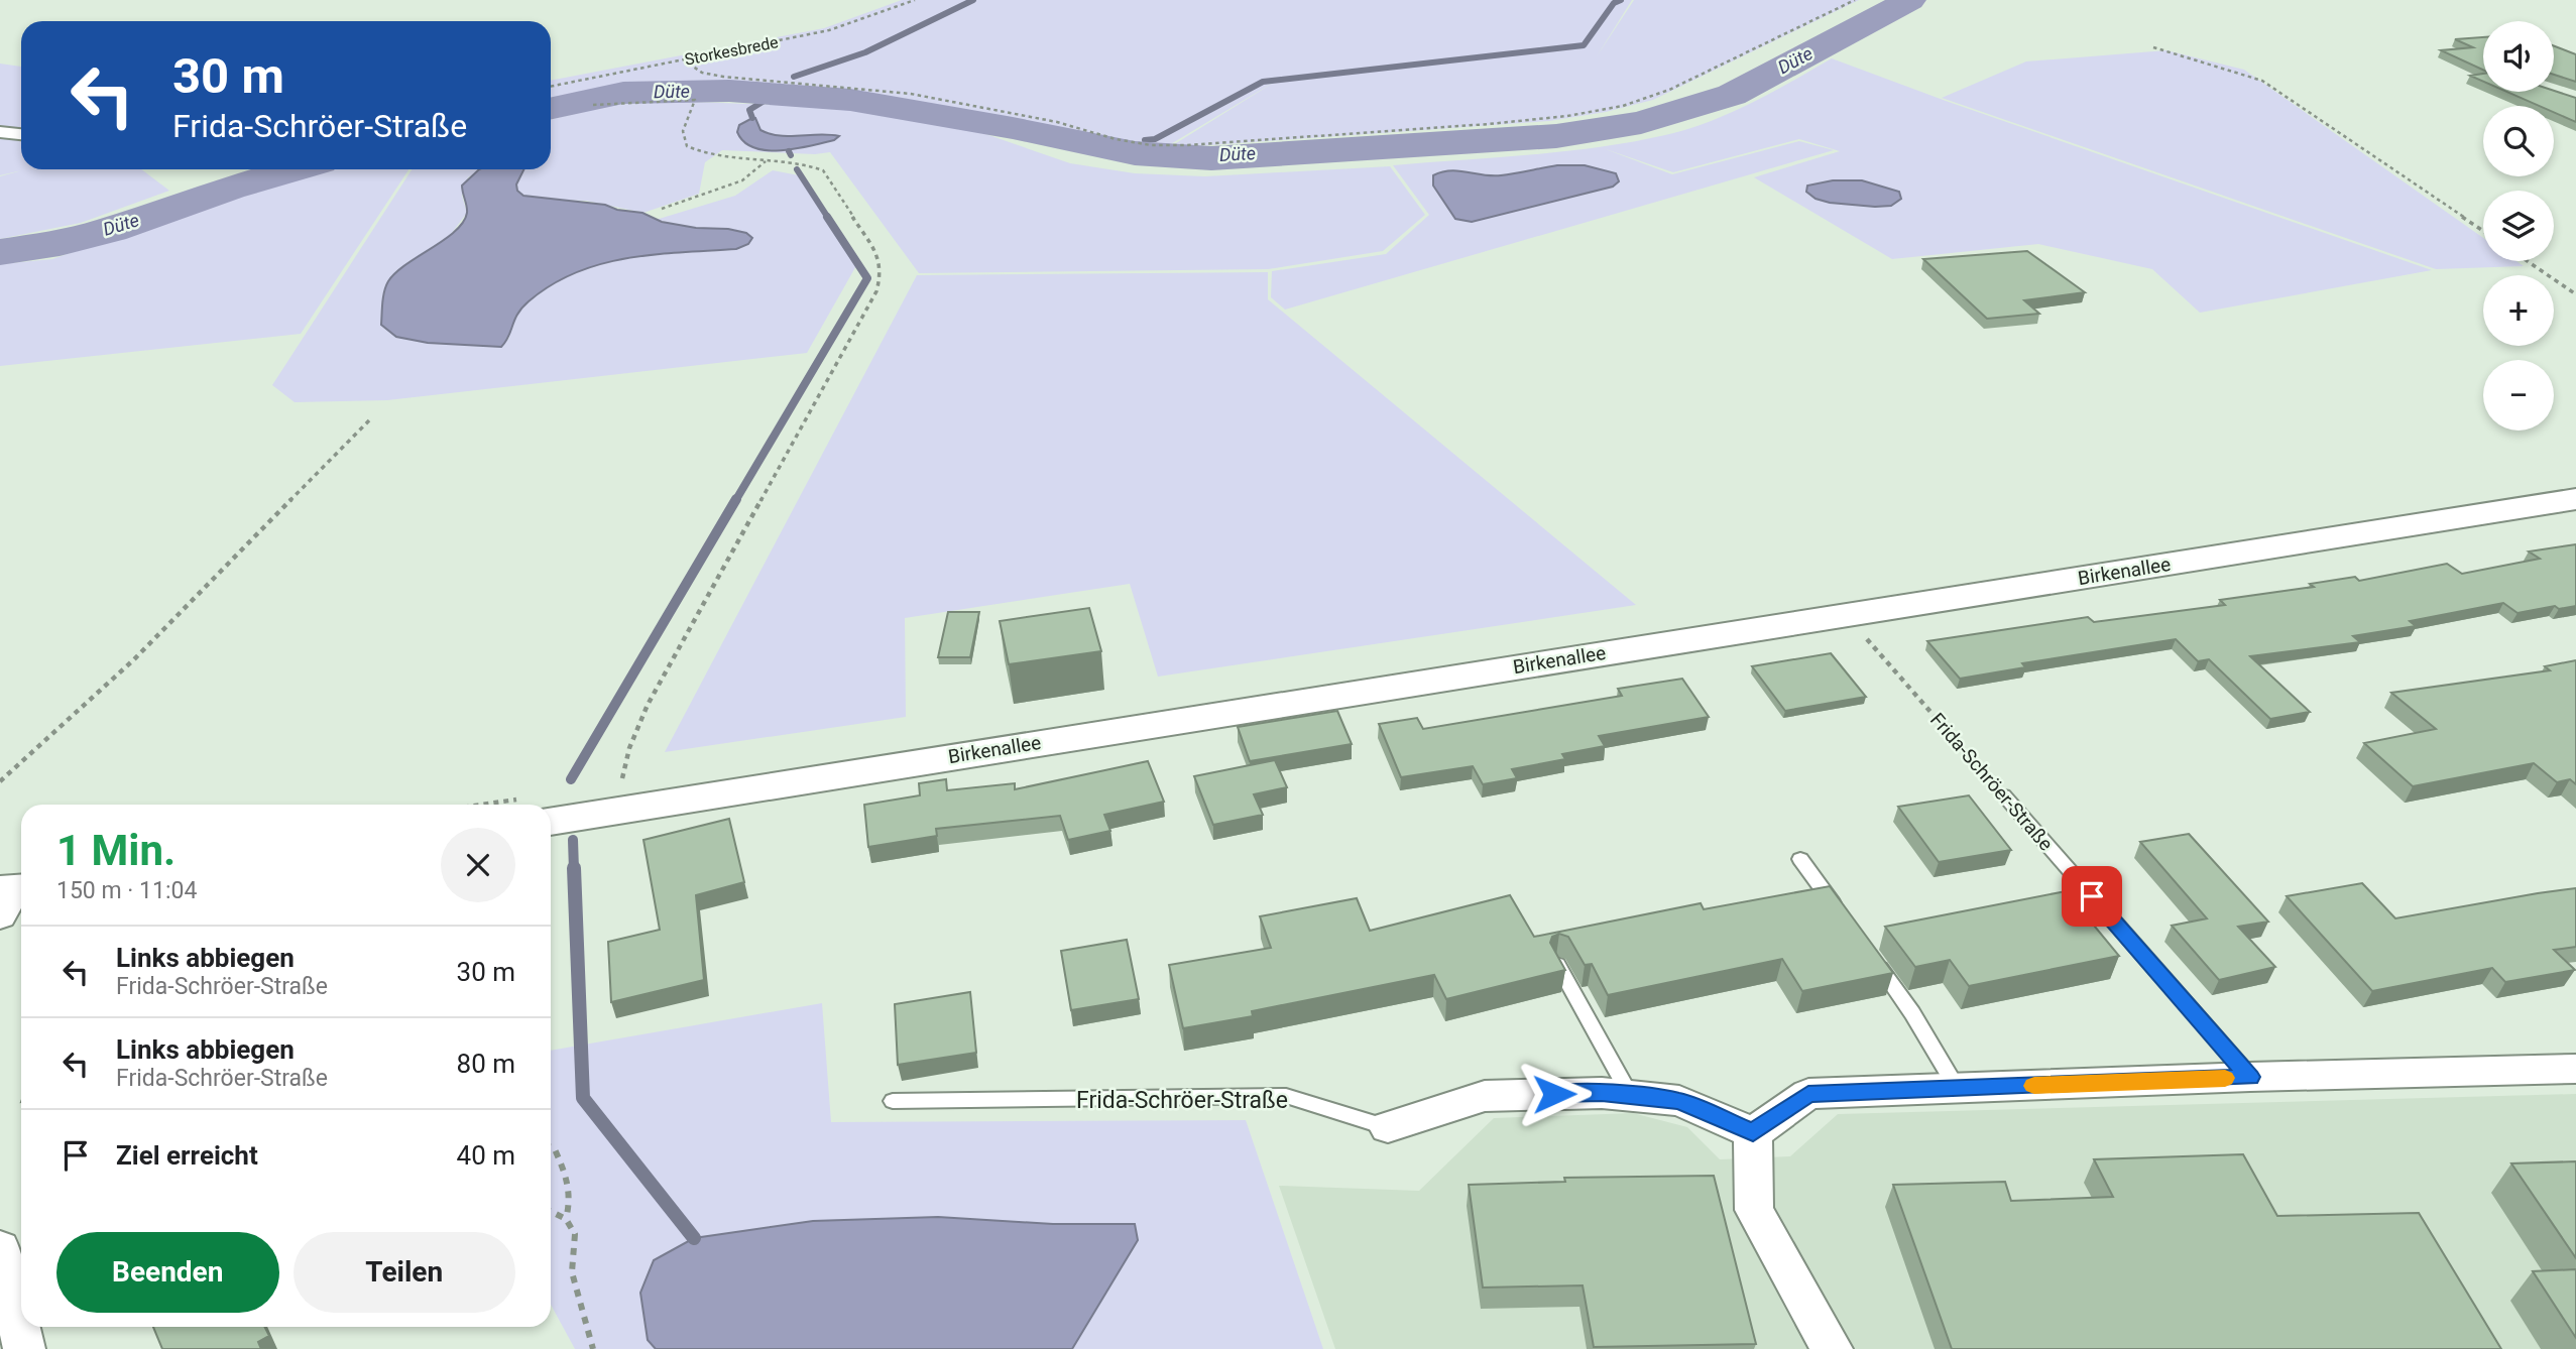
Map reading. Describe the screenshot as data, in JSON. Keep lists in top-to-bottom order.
{
  "streets": {
    "street": ["Birkenallee", "Frida-Schröer-Straße"],
    "path": ["Storkesbrede"]
  },
  "crossings": [
    ["Birkenallee", "Frida-Schröer-Straße"]
  ],
  "water": ["Düte"],
  "page": {
    "map_buttons": ["+", "−"],
    "turn": ["30 m", "Frida-Schröer-Straße"],
    "heading": ["1 Min.", "150 m · 11:04"],
    "list": [
      {
        "name": "Links abbiegen",
        "note": "Frida-Schröer-Straße",
        "value": "30 m"
      },
      {
        "name": "Links abbiegen",
        "note": "Frida-Schröer-Straße",
        "value": "80 m"
      },
      {
        "name": "Ziel erreicht",
        "value": "40 m"
      }
    ],
    "buttons": ["Beenden", "Teilen"]
  }
}
